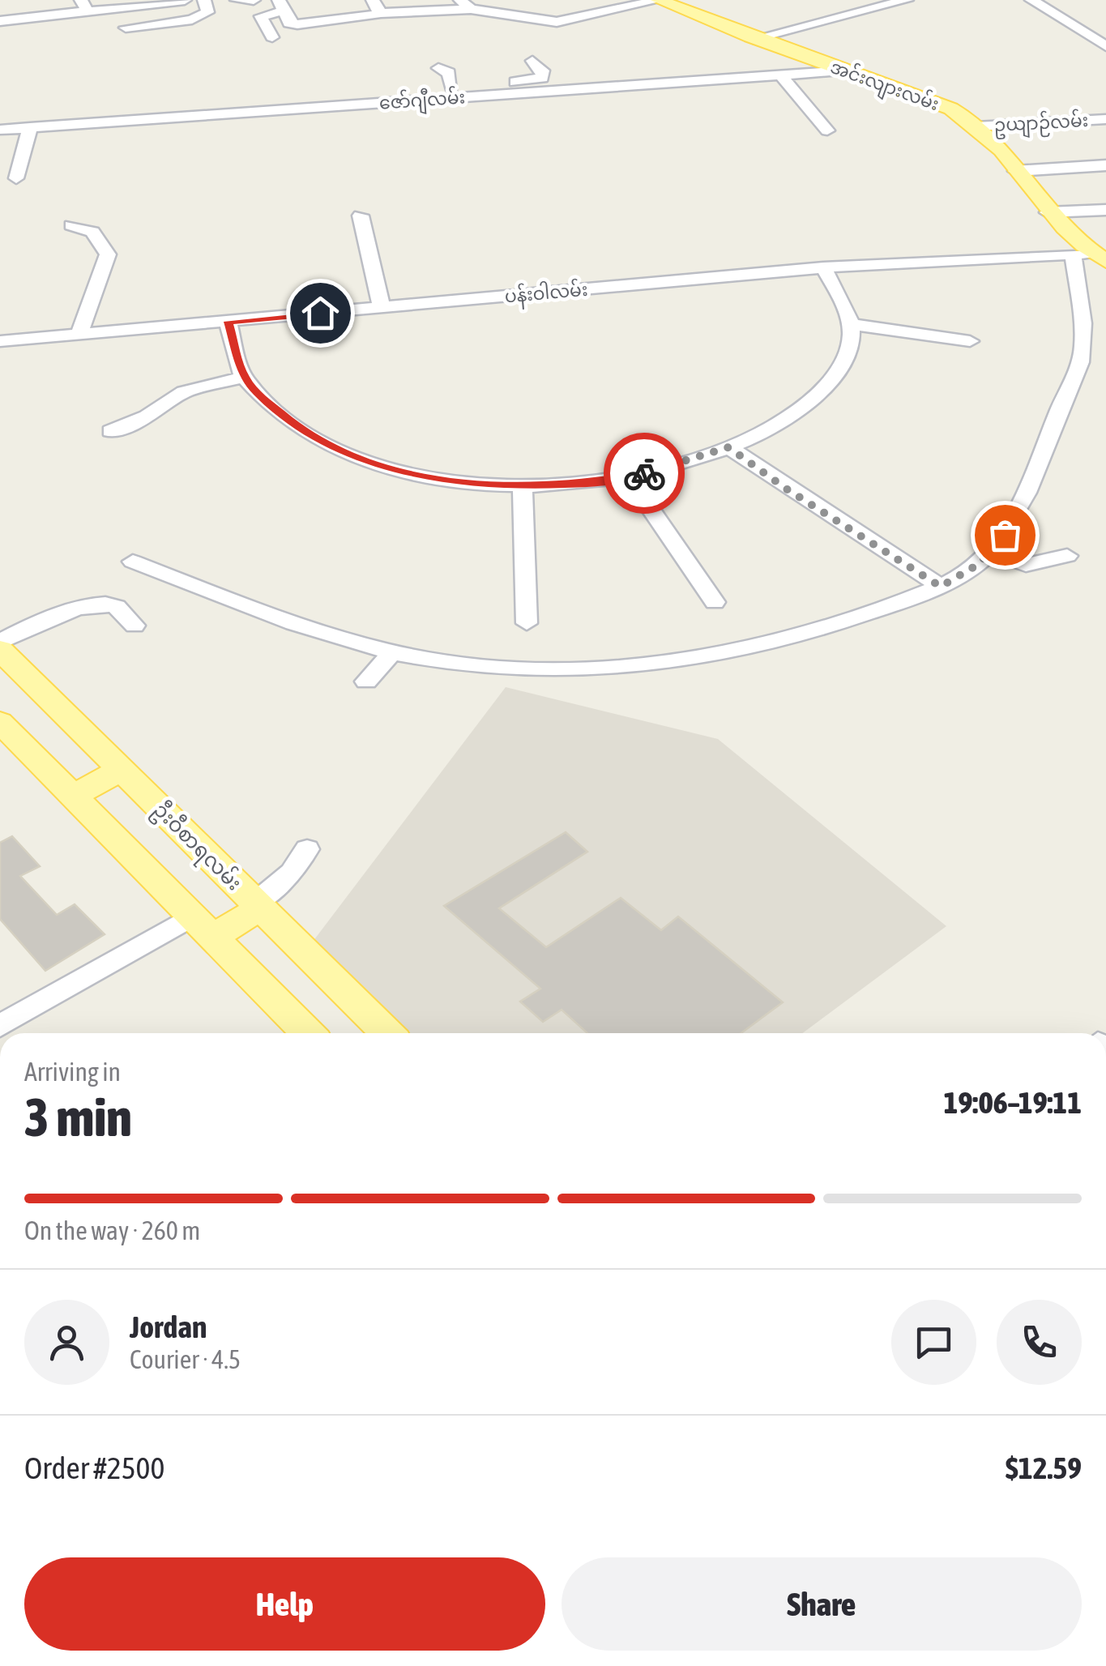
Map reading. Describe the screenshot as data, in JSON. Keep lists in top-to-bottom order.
{
  "streets": {
    "main road": ["အင်းလျားလမ်း", "ဦးဝီစာရလမ်း"],
    "street": ["ဇော်ဂျီလမ်း", "ဥယျာဉ်လမ်း", "ပန်းဝါလမ်း"]
  },
  "crossings": [
    ["အင်းလျားလမ်း", "ဇော်ဂျီလမ်း"],
    ["အင်းလျားလမ်း", "ဥယျာဉ်လမ်း"],
    ["အင်းလျားလမ်း", "ပန်းဝါလမ်း"]
  ],
  "page": {
    "heading": ["3 min", "Arriving in", "19:06–19:11"],
    "panel": [
      "Jordan",
      "Courier · 4.5",
      "Order #2500",
      "$12.59"
    ],
    "bar": "On the way · 260 m",
    "buttons": ["Help", "Share"]
  }
}
